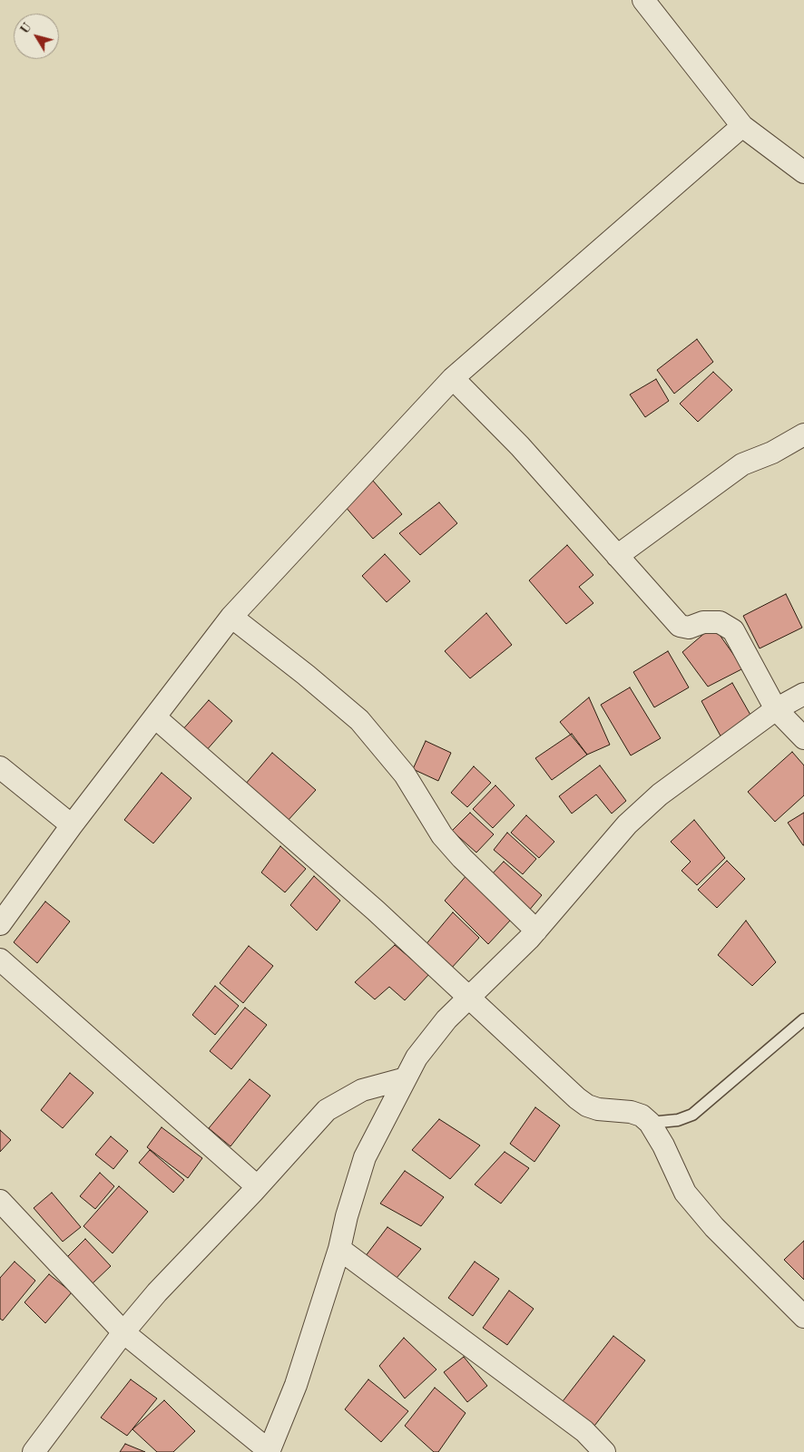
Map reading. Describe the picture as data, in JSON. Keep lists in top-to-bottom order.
{
  "north": "top left"
}
